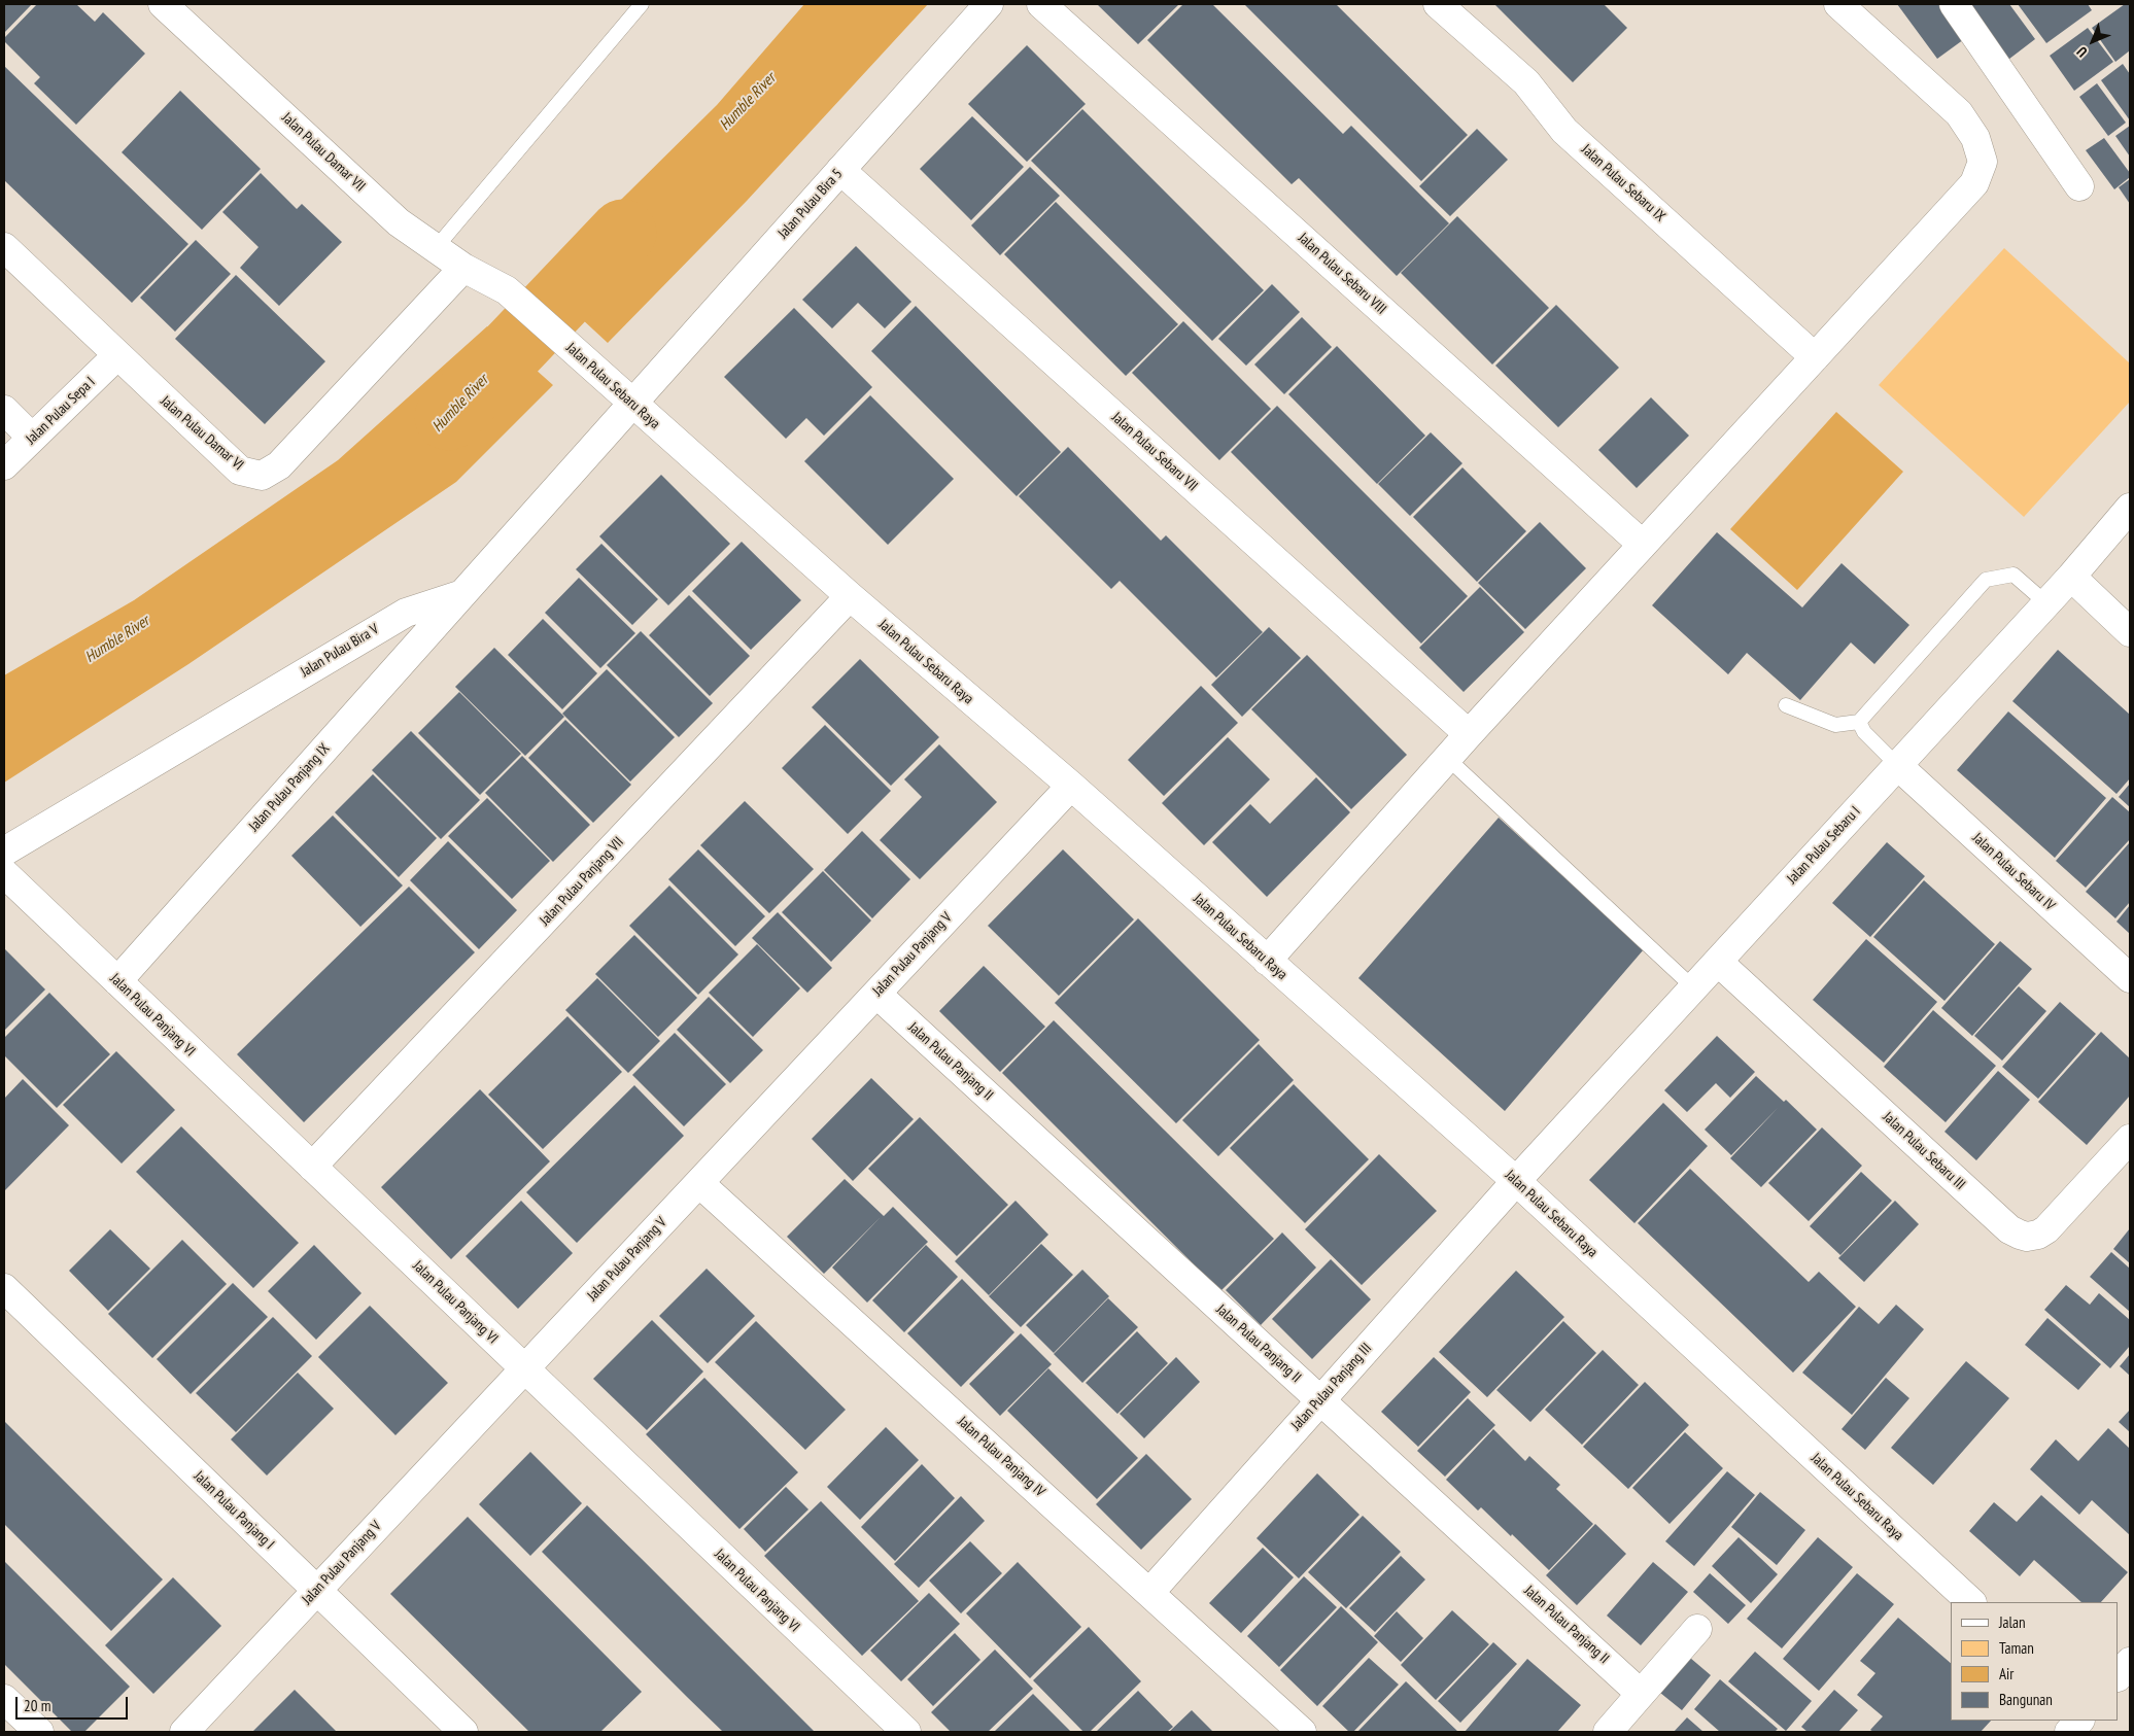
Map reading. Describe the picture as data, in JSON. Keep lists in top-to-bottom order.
{
  "streets": {
    "street": [
      "Jalan Pulau Damar VII",
      "Jalan Pulau Sebaru IX",
      "Jalan Pulau Bira 5",
      "Jalan Pulau Sebaru VIII",
      "Jalan Pulau Sebaru Raya",
      "Jalan Pulau Sepa I",
      "Jalan Pulau Damar VI",
      "Jalan Pulau Sebaru VII",
      "Jalan Pulau Bira V",
      "Jalan Pulau Panjang IX",
      "Jalan Pulau Sebaru I",
      "Jalan Pulau Sebaru IV",
      "Jalan Pulau Panjang VII",
      "Jalan Pulau Panjang V",
      "Jalan Pulau Panjang VI",
      "Jalan Pulau Panjang II",
      "Jalan Pulau Sebaru III",
      "Jalan Pulau Panjang III",
      "Jalan Pulau Panjang IV",
      "Jalan Pulau Panjang I"
    ]
  },
  "crossings": [
    ["Jalan Pulau Damar VII", "Jalan Pulau Sebaru Raya"],
    ["Jalan Pulau Damar VII", "Jalan Pulau Damar VI"],
    ["Jalan Pulau Bira 5", "Jalan Pulau Sebaru Raya"],
    ["Jalan Pulau Bira 5", "Jalan Pulau Sebaru VII"],
    ["Jalan Pulau Bira 5", "Jalan Pulau Bira V"],
    ["Jalan Pulau Sebaru Raya", "Jalan Pulau Bira V"],
    ["Jalan Pulau Sebaru Raya", "Jalan Pulau Sebaru I"],
    ["Jalan Pulau Sebaru Raya", "Jalan Pulau Panjang VII"],
    ["Jalan Pulau Sebaru Raya", "Jalan Pulau Panjang V"],
    ["Jalan Pulau Sebaru Raya", "Jalan Pulau Panjang III"],
    ["Jalan Pulau Sepa I", "Jalan Pulau Damar VI"],
    ["Jalan Pulau Bira V", "Jalan Pulau Panjang IX"],
    ["Jalan Pulau Panjang IX", "Jalan Pulau Panjang VI"],
    ["Jalan Pulau Sebaru I", "Jalan Pulau Sebaru IV"],
    ["Jalan Pulau Sebaru I", "Jalan Pulau Sebaru III"],
    ["Jalan Pulau Sebaru I", "Jalan Pulau Panjang III"],
    ["Jalan Pulau Panjang VII", "Jalan Pulau Panjang VI"],
    ["Jalan Pulau Panjang V", "Jalan Pulau Panjang VI"],
    ["Jalan Pulau Panjang V", "Jalan Pulau Panjang II"],
    ["Jalan Pulau Panjang V", "Jalan Pulau Panjang IV"],
    ["Jalan Pulau Panjang V", "Jalan Pulau Panjang I"],
    ["Jalan Pulau Panjang II", "Jalan Pulau Panjang III"],
    ["Jalan Pulau Panjang III", "Jalan Pulau Panjang IV"]
  ],
  "water": ["Humble River"],
  "legend": [
    "Jalan",
    "Taman",
    "Air",
    "Bangunan"
  ],
  "scale_bar": "20 m",
  "north": "bottom left"
}
